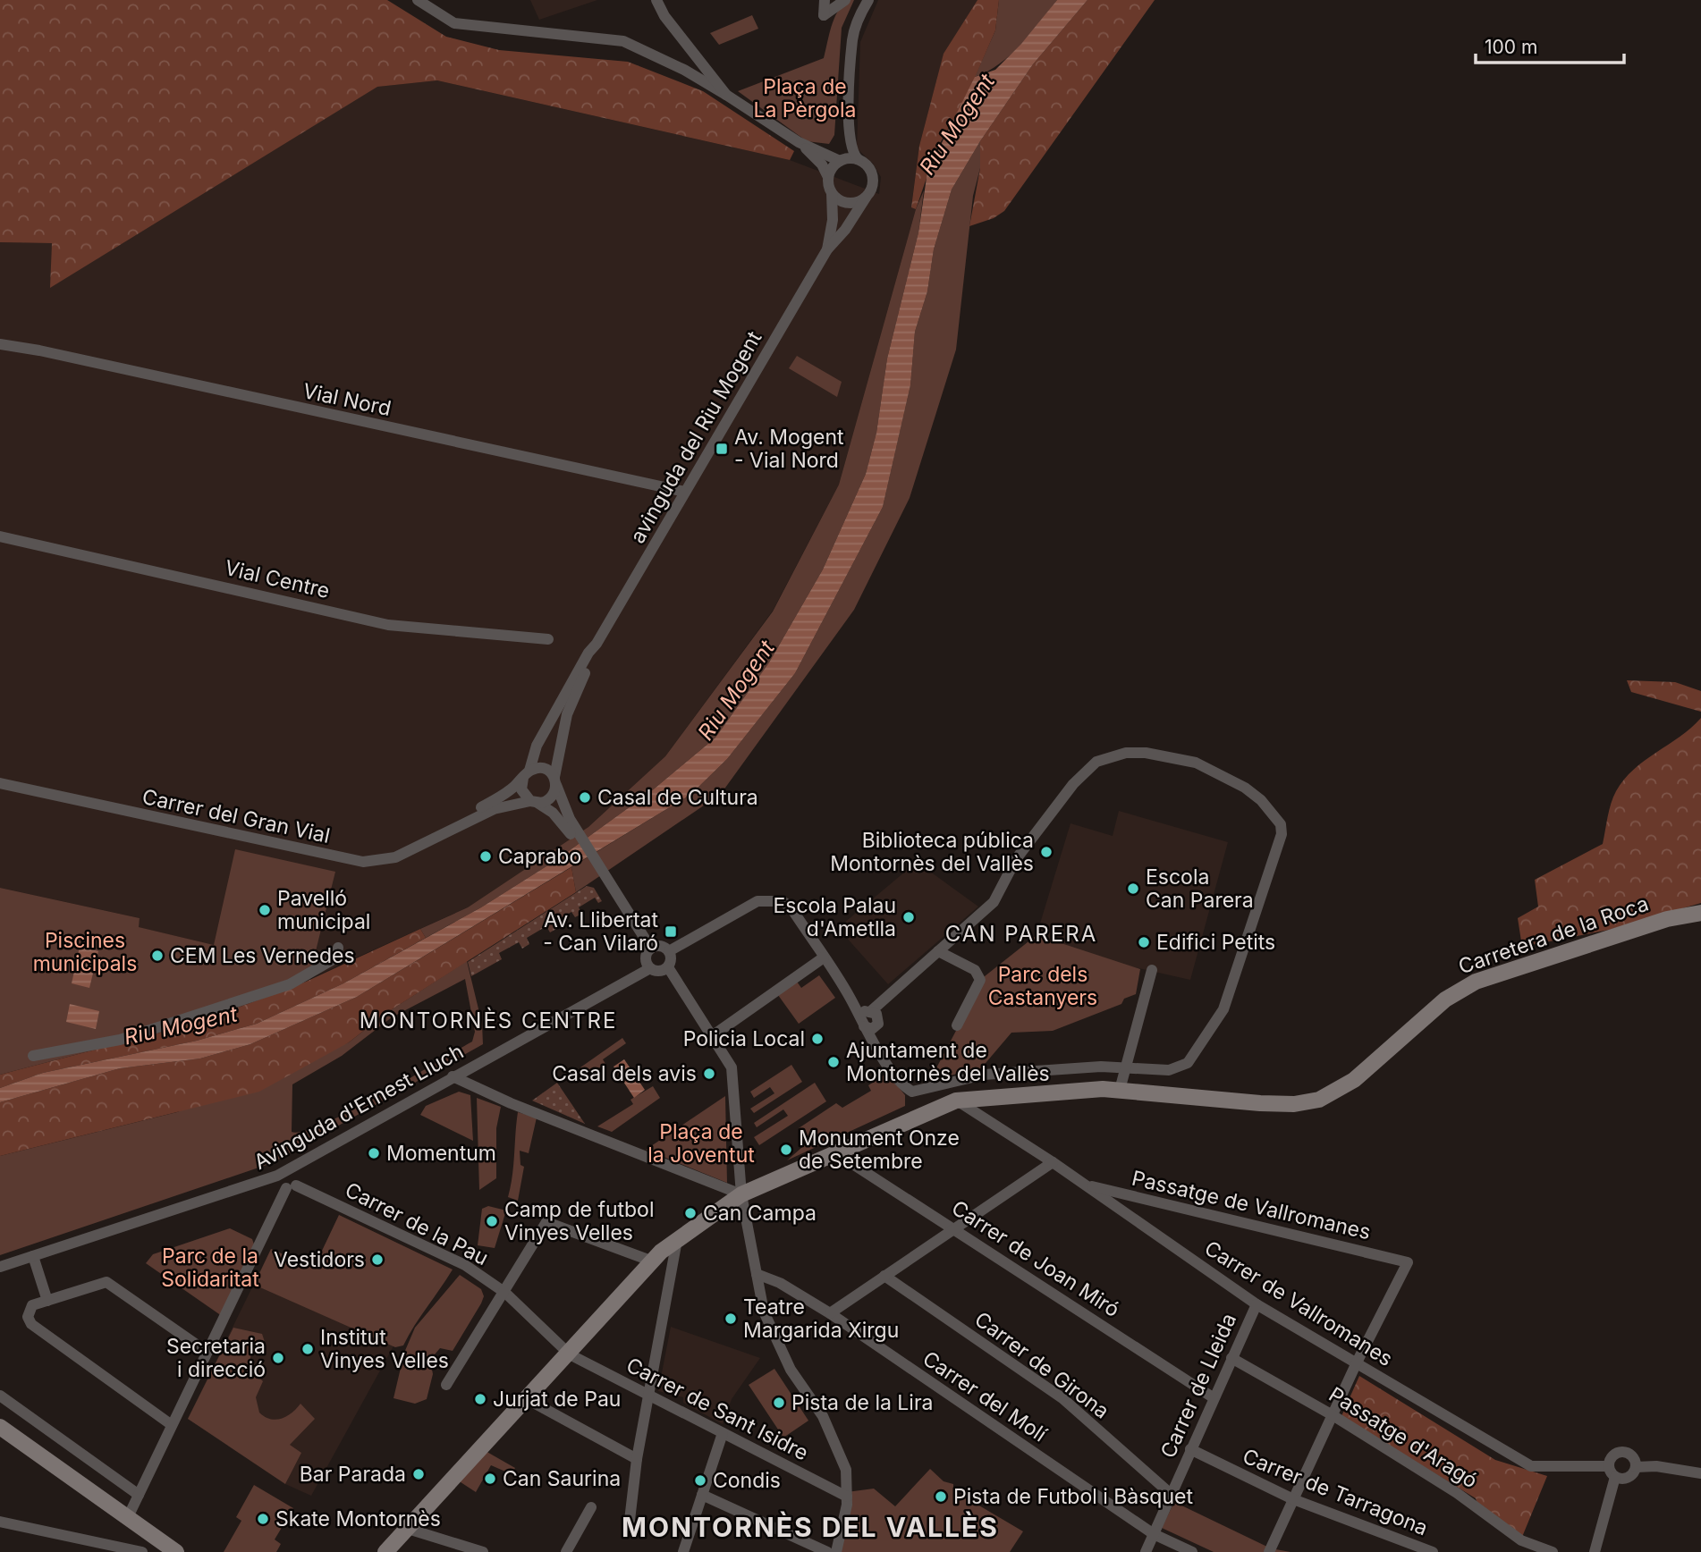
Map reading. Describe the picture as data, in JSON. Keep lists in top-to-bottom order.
{
  "streets": {
    "street": [
      "Vial Nord",
      "avinguda del Riu Mogent",
      "Vial Centre",
      "Carrer del Gran Vial",
      "Carretera de la Roca",
      "Avinguda d'Ernest Lluch",
      "Passatge de Vallromanes",
      "Carrer de la Pau",
      "Carrer de Joan Miró",
      "Carrer de Vallromanes",
      "Carrer de Girona",
      "Carrer de Lleida",
      "Carrer del Molí",
      "Carrer de Sant Isidre",
      "Passatge d'Aragó",
      "Carrer de Tarragona"
    ]
  },
  "crossings": [
    ["Vial Nord", "avinguda del Riu Mogent"],
    ["avinguda del Riu Mogent", "Carrer del Gran Vial"],
    ["Passatge de Vallromanes", "Carrer de Vallromanes"],
    ["Carrer de la Pau", "Carrer de Sant Isidre"],
    ["Carrer de Joan Miró", "Carrer de Lleida"],
    ["Carrer de Vallromanes", "Carrer de Lleida"],
    ["Carrer de Girona", "Carrer de Lleida"],
    ["Carrer de Lleida", "Carrer del Molí"],
    ["Carrer de Lleida", "Passatge d'Aragó"],
    ["Carrer de Lleida", "Carrer de Tarragona"]
  ],
  "districts": ["CAN PARERA", "MONTORNÈS CENTRE", "MONTORNÈS DEL VALLÈS"],
  "water": ["Riu Mogent"],
  "parks": [
    "Plaça de La Pèrgola",
    "Piscines municipals",
    "Parc dels Castanyers",
    "Plaça de la Joventut",
    "Parc de la Solidaritat"
  ],
  "places": {
    "transit": ["Av. Mogent - Vial Nord", "Av. Llibertat - Can Vilaró"],
    "other": [
      "Casal de Cultura",
      "Biblioteca pública Montornès del Vallès",
      "Caprabo",
      "Escola Can Parera",
      "Pavelló municipal",
      "Escola Palau d'Ametlla",
      "Edifici Petits",
      "CEM Les Vernedes",
      "Policia Local",
      "Ajuntament de Montornès del Vallès",
      "Casal dels avis",
      "Monument Onze de Setembre",
      "Momentum",
      "Can Campa",
      "Camp de futbol Vinyes Velles",
      "Vestidors",
      "Teatre Margarida Xirgu",
      "Institut Vinyes Velles",
      "Secretaria i direcció",
      "Jurjat de Pau",
      "Pista de la Lira",
      "Bar Parada",
      "Can Saurina",
      "Condis",
      "Pista de Futbol i Bàsquet",
      "Skate Montornès"
    ]
  },
  "scale_bar": "100 m"
}
